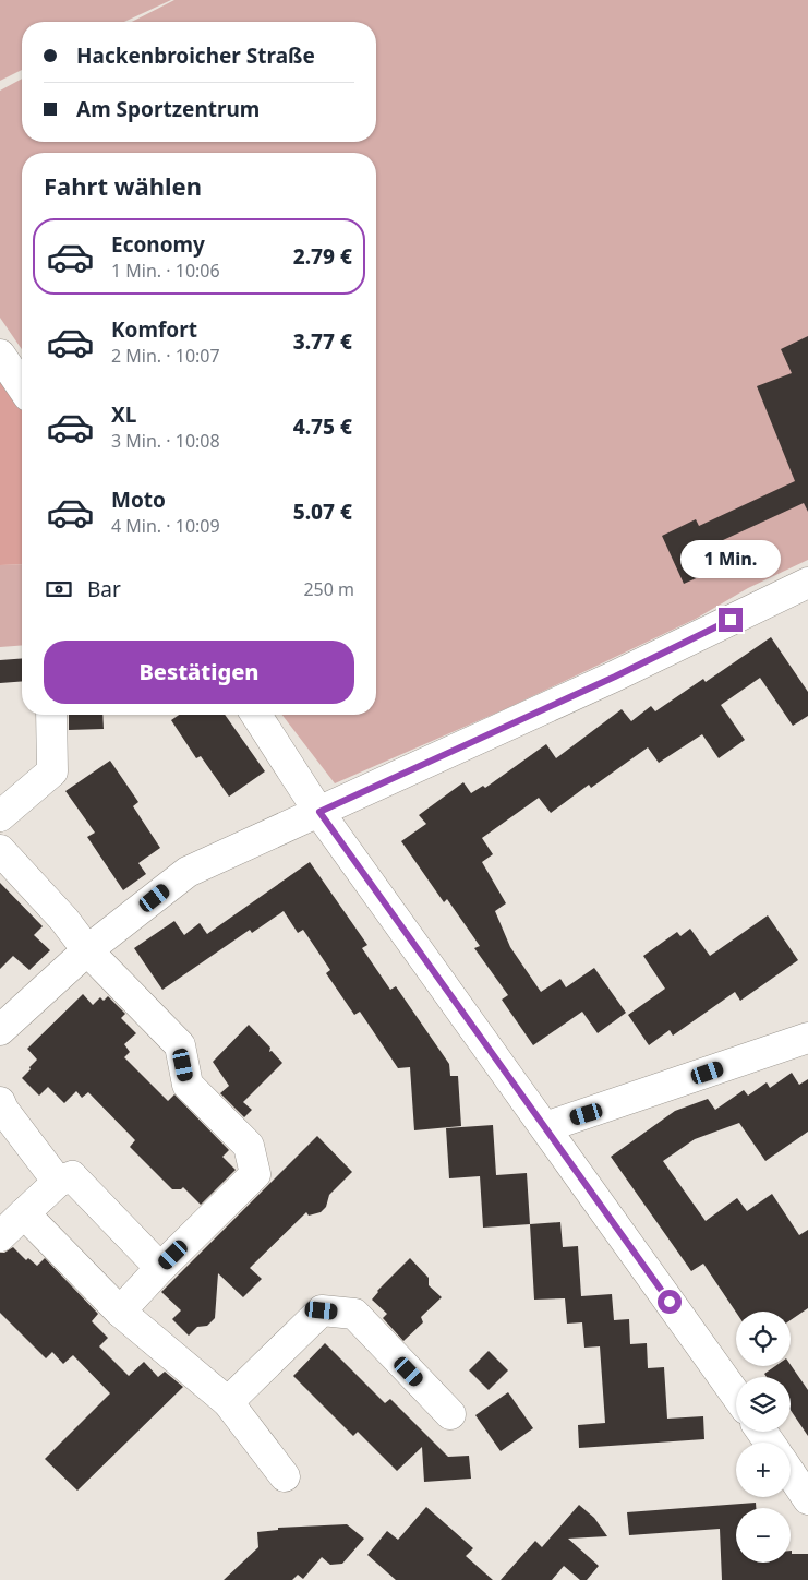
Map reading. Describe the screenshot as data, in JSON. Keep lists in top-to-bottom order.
{
  "page": {
    "banner": ["Hackenbroicher Straße", "Am Sportzentrum"],
    "heading": "Fahrt wählen",
    "list": [
      {
        "name": "Economy",
        "note": "1 Min. · 10:06",
        "value": "2.79 €"
      },
      {
        "name": "Komfort",
        "note": "2 Min. · 10:07",
        "value": "3.77 €"
      },
      {
        "name": "XL",
        "note": "3 Min. · 10:08",
        "value": "4.75 €"
      },
      {
        "name": "Moto",
        "note": "4 Min. · 10:09",
        "value": "5.07 €"
      }
    ],
    "bubble": "1 Min.",
    "pay": ["Bar", "250 m"],
    "buttons": "Bestätigen",
    "map_buttons": ["+", "−"]
  }
}
